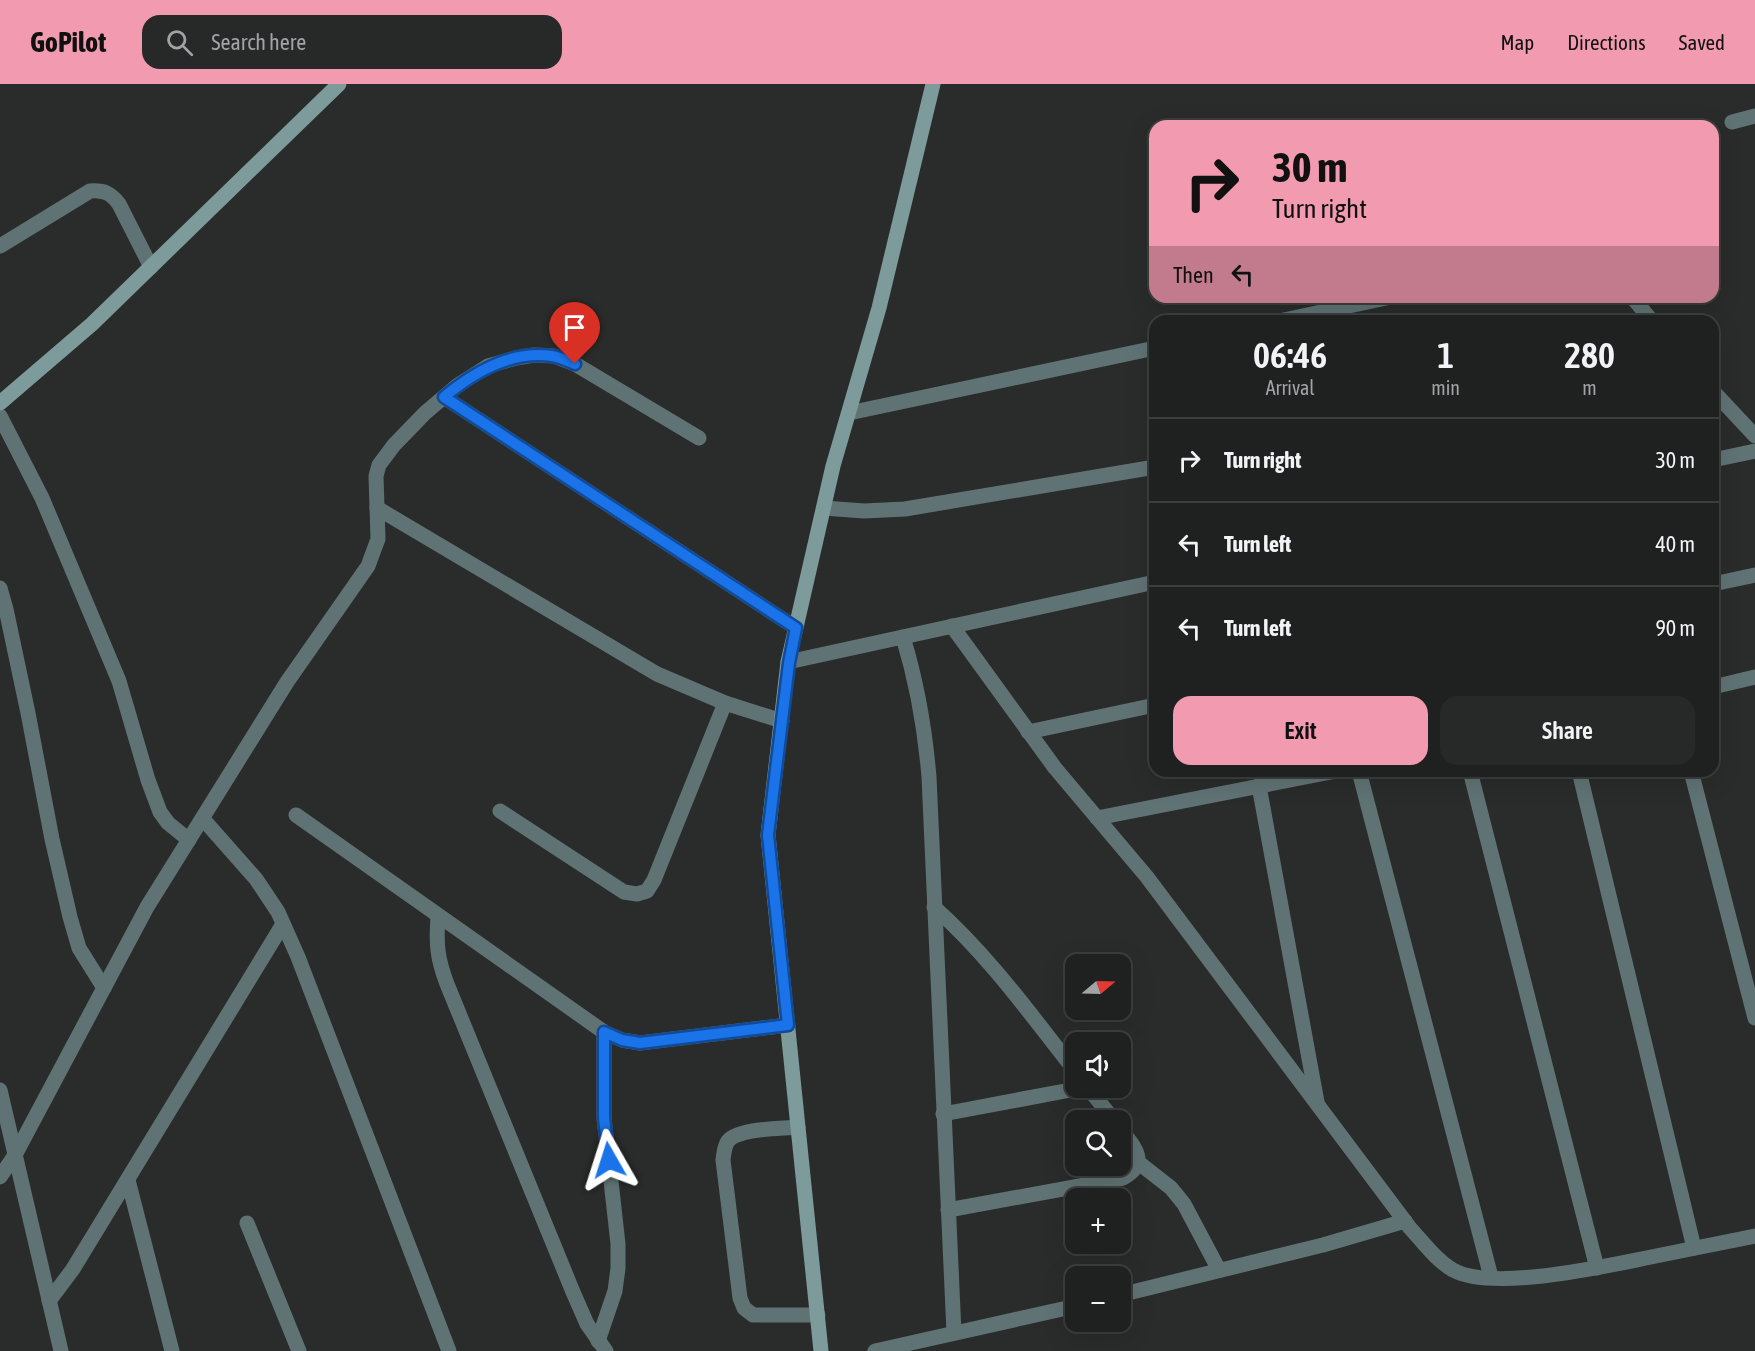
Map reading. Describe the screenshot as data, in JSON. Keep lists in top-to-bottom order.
{
  "north": "right",
  "page": {
    "header": "GoPilot",
    "search": "Search here",
    "nav": ["Map", "Directions", "Saved"],
    "turn": ["30 m", "Turn right"],
    "then": "Then",
    "eta": [
      "06:46",
      "Arrival",
      "1",
      "min",
      "280",
      "m"
    ],
    "list": [
      {
        "name": "Turn right",
        "value": "30 m"
      },
      {
        "name": "Turn left",
        "value": "40 m"
      },
      {
        "name": "Turn left",
        "value": "90 m"
      }
    ],
    "buttons": ["Exit", "Share"],
    "map_buttons": ["+", "−"]
  }
}
